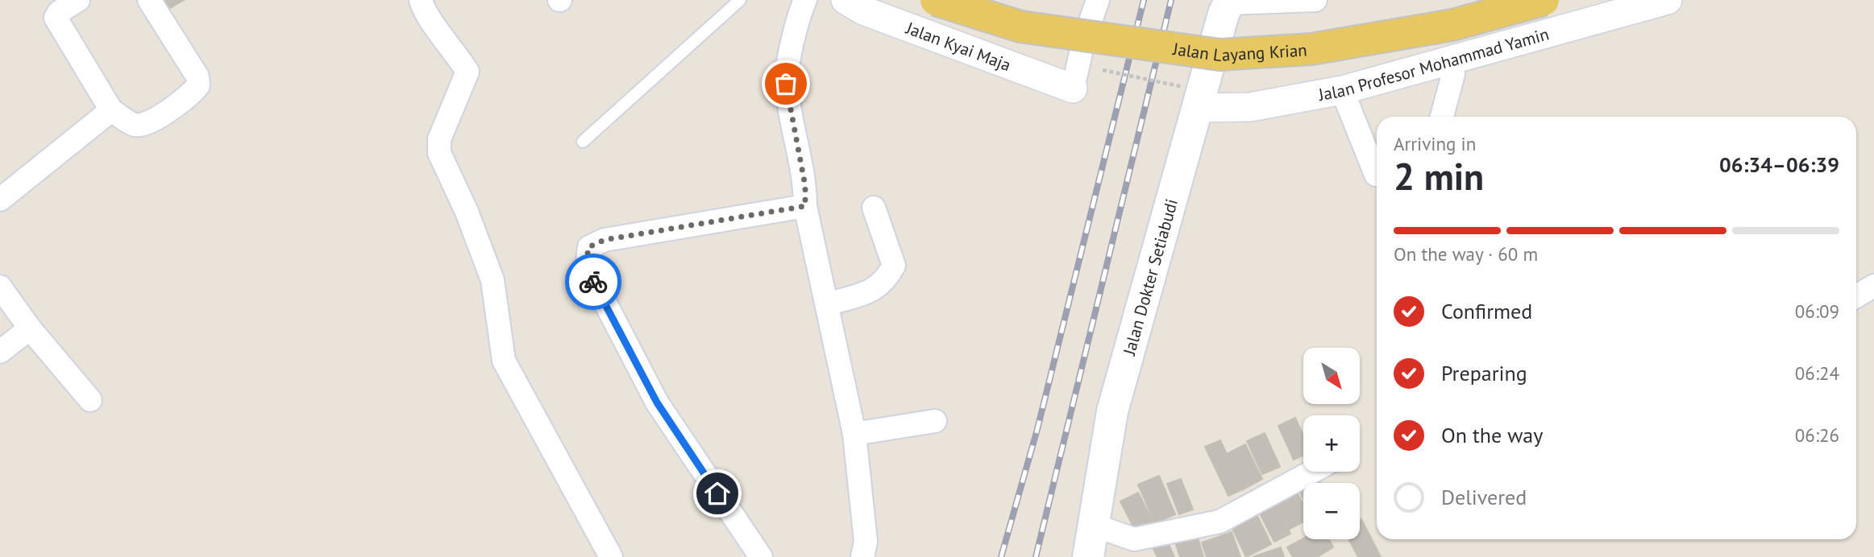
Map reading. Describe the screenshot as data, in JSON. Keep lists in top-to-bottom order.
{
  "streets": {
    "main road": ["Jalan Layang Krian", "Jalan Dokter Setiabudi"],
    "street": ["Jalan Kyai Maja", "Jalan Profesor Mohammad Yamin"]
  },
  "crossings": [
    ["Jalan Profesor Mohammad Yamin", "Jalan Dokter Setiabudi"]
  ],
  "north": "bottom right",
  "page": {
    "heading": ["2 min", "Arriving in", "06:34–06:39"],
    "bar": "On the way · 60 m",
    "list": [
      ["Confirmed", "06:09"],
      ["Preparing", "06:24"],
      ["On the way", "06:26"],
      "Delivered"
    ],
    "map_buttons": ["+", "−"]
  }
}
